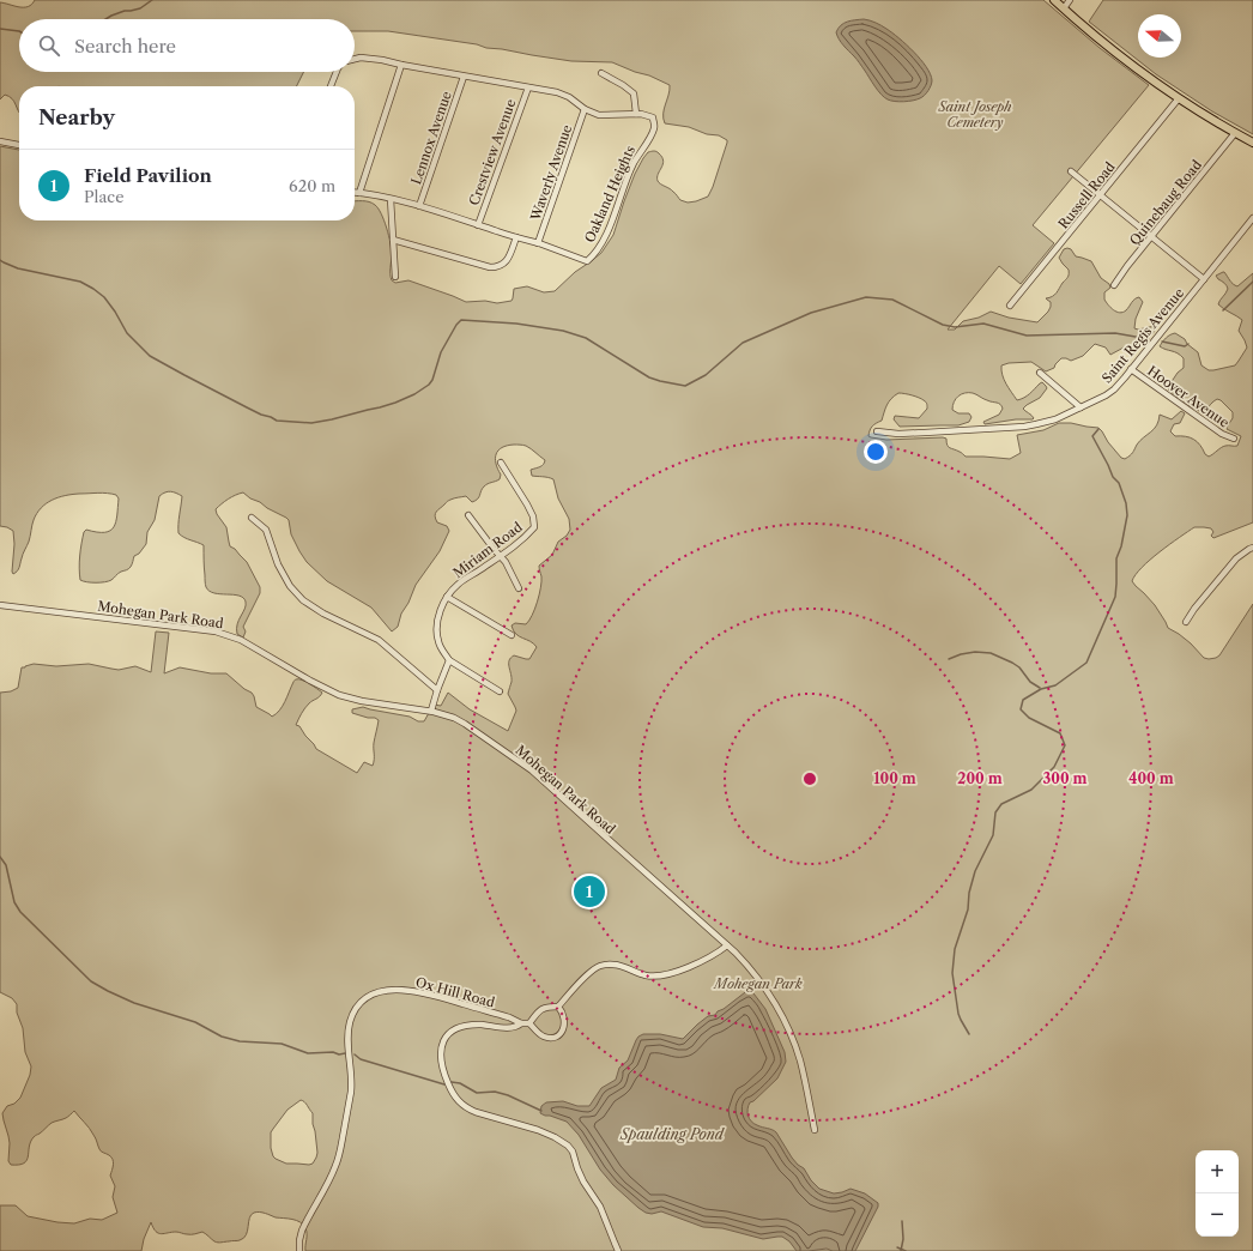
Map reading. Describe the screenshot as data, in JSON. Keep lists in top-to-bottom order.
{
  "streets": {
    "street": [
      "Lennox Avenue",
      "Crestview Avenue",
      "Waverly Avenue",
      "Oakland Heights",
      "Russell Road",
      "Quinebaug Road",
      "Saint Regis Avenue",
      "Hoover Avenue",
      "Miriam Road",
      "Mohegan Park Road",
      "Ox Hill Road"
    ]
  },
  "crossings": [
    ["Lennox Avenue", "Oakland Heights"],
    ["Crestview Avenue", "Oakland Heights"],
    ["Waverly Avenue", "Oakland Heights"],
    ["Saint Regis Avenue", "Hoover Avenue"]
  ],
  "water": ["Spaulding Pond"],
  "parks": ["Saint Joseph Cemetery", "Mohegan Park"],
  "north": "left",
  "page": {
    "search": "Search here",
    "heading": "Nearby",
    "list": [
      {
        "mark": "1",
        "name": "Field Pavilion",
        "note": "Place",
        "value": "620 m"
      }
    ],
    "pins": "1",
    "map_buttons": ["+", "−"]
  },
  "rings": [
    "100 m",
    "200 m",
    "300 m",
    "400 m"
  ]
}
